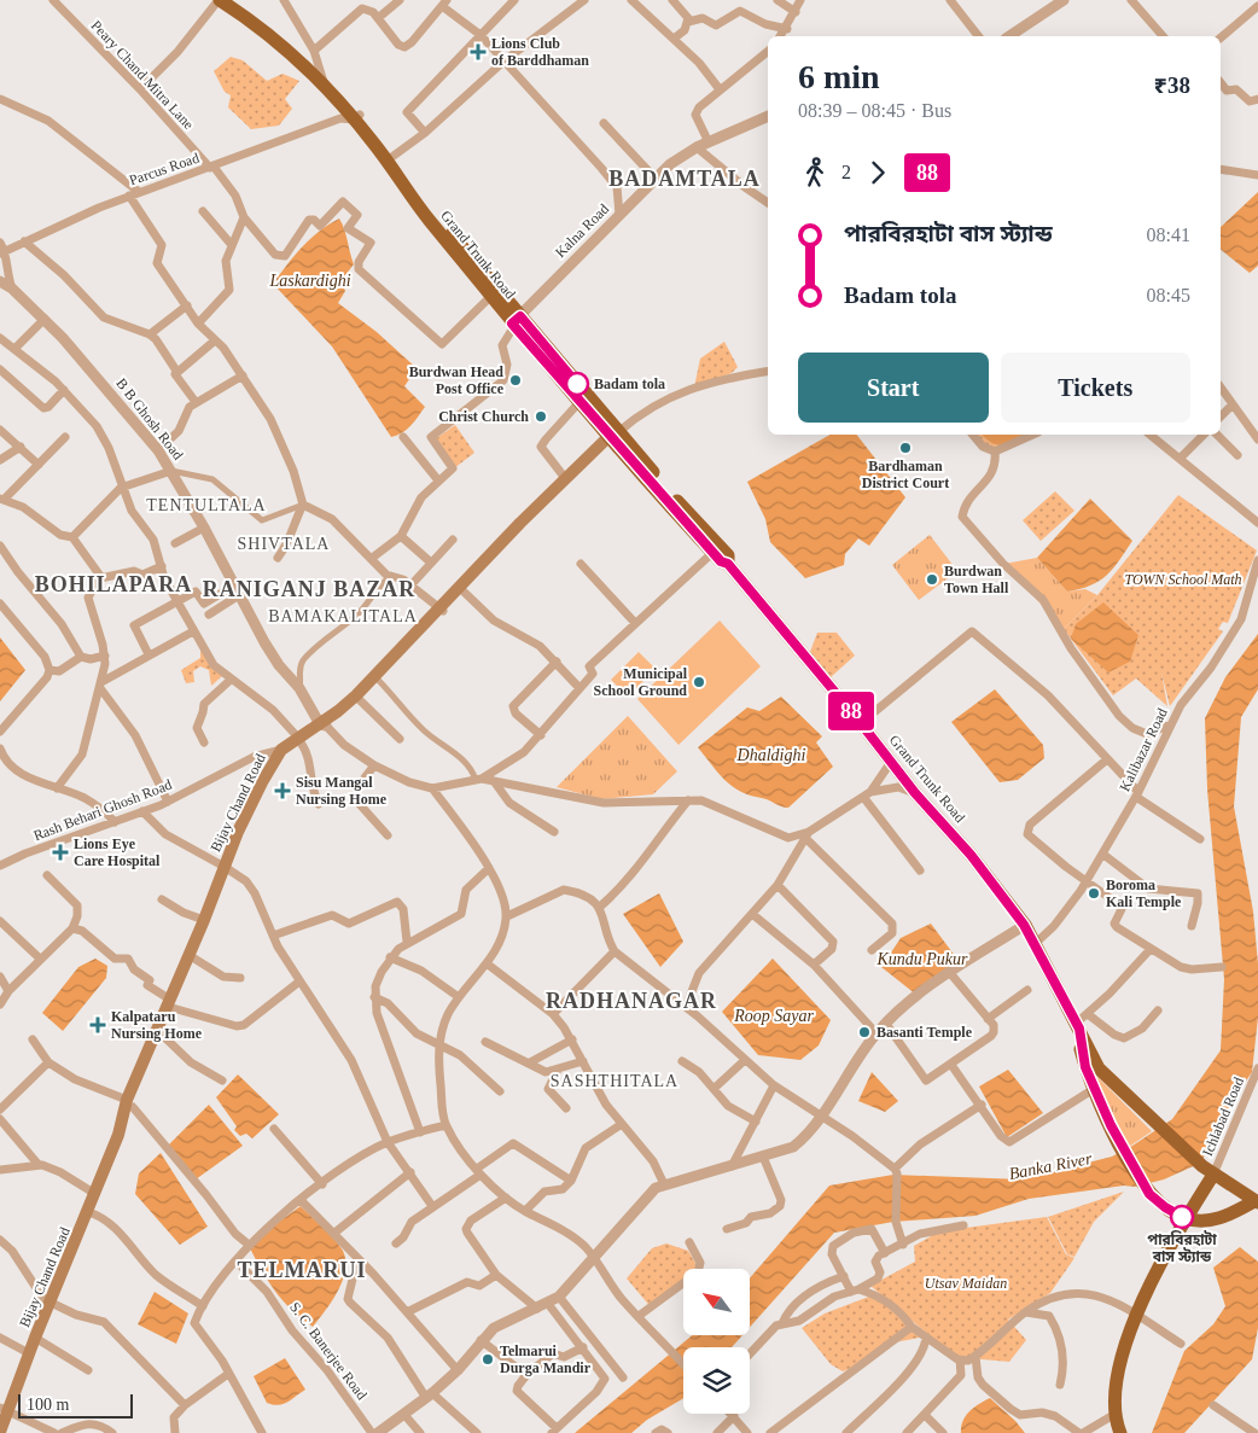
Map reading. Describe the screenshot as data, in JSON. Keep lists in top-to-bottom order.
{
  "streets": {
    "highway": ["Grand Trunk Road"],
    "main road": ["Bijay Chand Road"],
    "street": [
      "Peary Chand Mitra Lane",
      "Parcus Road",
      "Kalna Road",
      "B B Ghosh Road",
      "Kalibazar Road",
      "Rash Behari Ghosh Road",
      "Ichlabad Road",
      "S. C. Banerjee Road"
    ]
  },
  "crossings": [
    ["Peary Chand Mitra Lane", "Parcus Road"],
    ["Peary Chand Mitra Lane", "Grand Trunk Road"],
    ["Parcus Road", "Grand Trunk Road"],
    ["Kalna Road", "Grand Trunk Road"],
    ["Grand Trunk Road", "Kalibazar Road"],
    ["Grand Trunk Road", "Ichlabad Road"],
    ["B B Ghosh Road", "Bijay Chand Road"],
    ["Bijay Chand Road", "Rash Behari Ghosh Road"]
  ],
  "districts": [
    "BADAMTALA",
    "TENTULTALA",
    "SHIVTALA",
    "BOHILAPARA",
    "RANIGANJ BAZAR",
    "BAMAKALITALA",
    "RADHANAGAR",
    "SASHTHITALA",
    "TELMARUI"
  ],
  "water": [
    "Laskardighi",
    "Dhaldighi",
    "Kundu Pukur",
    "Roop Sayar",
    "Banka River"
  ],
  "parks": ["TOWN School Math", "Utsav Maidan"],
  "places": {
    "health": [
      "Lions Club of Barddhaman",
      "Sisu Mangal Nursing Home",
      "Lions Eye Care Hospital",
      "Kalpataru Nursing Home"
    ],
    "other": [
      "Burdwan Head Post Office",
      "Badam tola",
      "Christ Church",
      "Bardhaman District Court",
      "Burdwan Town Hall",
      "Municipal School Ground",
      "Boroma Kali Temple",
      "Basanti Temple",
      "পারবিরহাটা বাস স্ট্যান্ড",
      "Telmarui Durga Mandir"
    ]
  },
  "lines": ["bus line 88"],
  "scale_bar": "100 m",
  "north": "top left",
  "page": {
    "on_map": "88",
    "heading": ["6 min", "08:39 – 08:45 · Bus", "₹38"],
    "legs": ["2", "88"],
    "list": [
      {
        "name": "পারবিরহাটা বাস স্ট্যান্ড",
        "value": "08:41"
      },
      {
        "name": "Badam tola",
        "value": "08:45"
      }
    ],
    "buttons": ["Start", "Tickets"],
    "scale": "100 m"
  }
}
